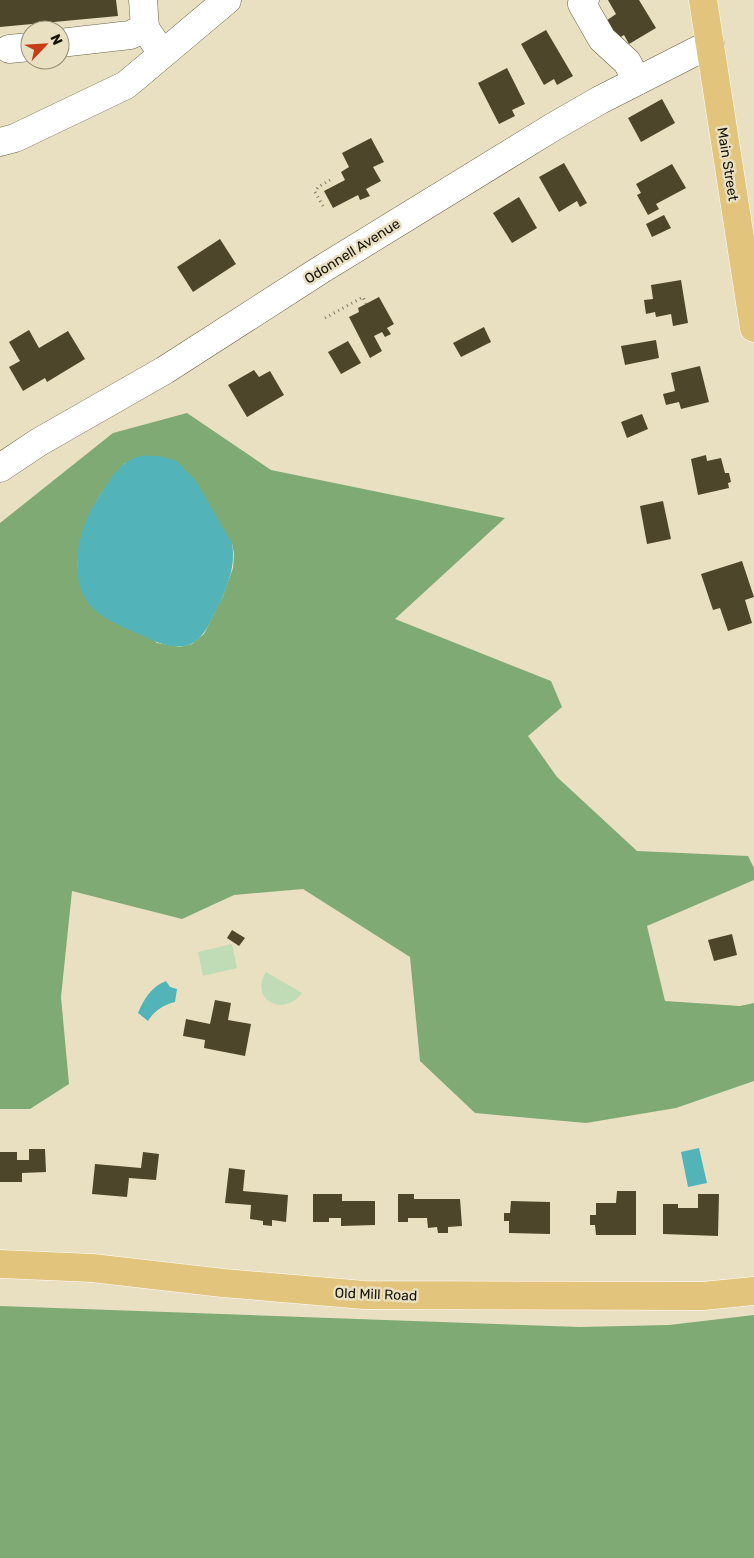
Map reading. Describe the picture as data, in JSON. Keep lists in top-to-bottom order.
{
  "streets": {
    "main road": ["Main Street", "Old Mill Road"],
    "street": ["Odonnell Avenue"]
  },
  "crossings": [
    ["Main Street", "Odonnell Avenue"]
  ],
  "north": "top right"
}
